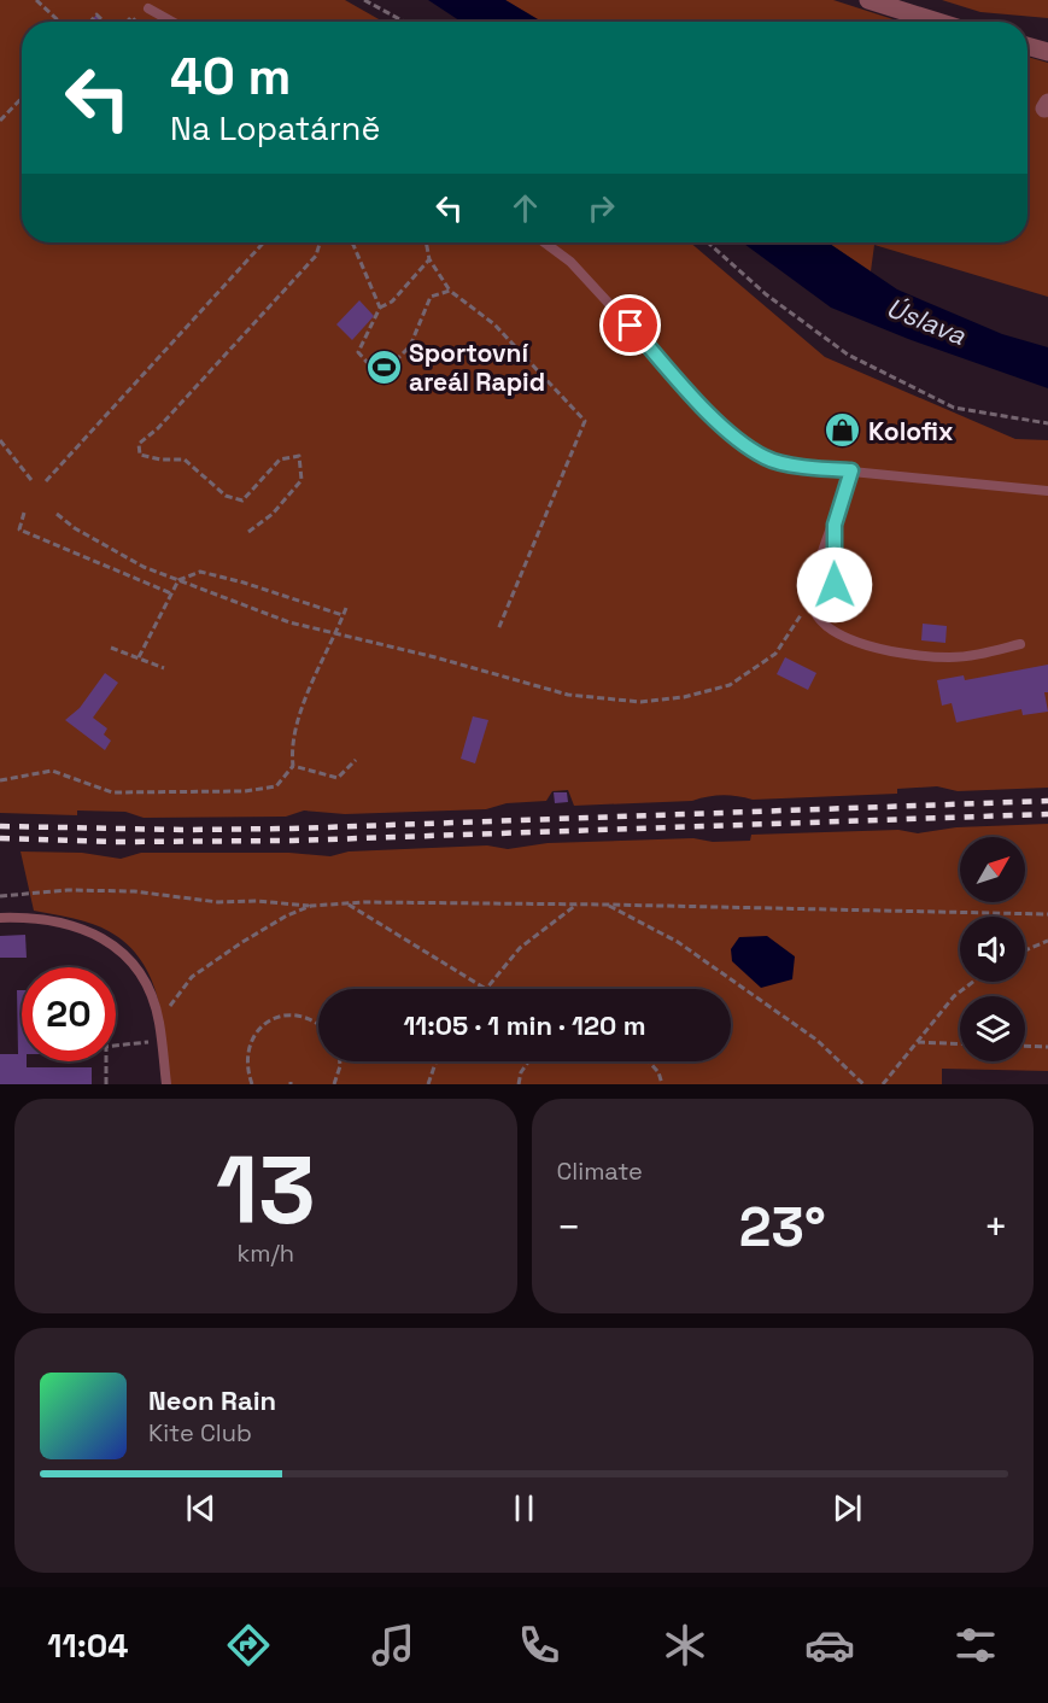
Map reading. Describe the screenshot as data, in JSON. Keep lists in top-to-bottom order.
{
  "water": ["Úslava"],
  "places": {
    "sports": ["Sportovní areál Rapid"],
    "shop": ["Kolofix"]
  },
  "north": "top right",
  "page": {
    "turn": ["40 m", "Na Lopatárně"],
    "limit": "20",
    "trip": "11:05 · 1 min · 120 m",
    "tile": [
      ["13", "km/h"],
      "Climate"
    ],
    "heat": ["−", "23°", "+"],
    "song": ["Neon Rain", "Kite Club"],
    "tabs": "11:04"
  }
}
